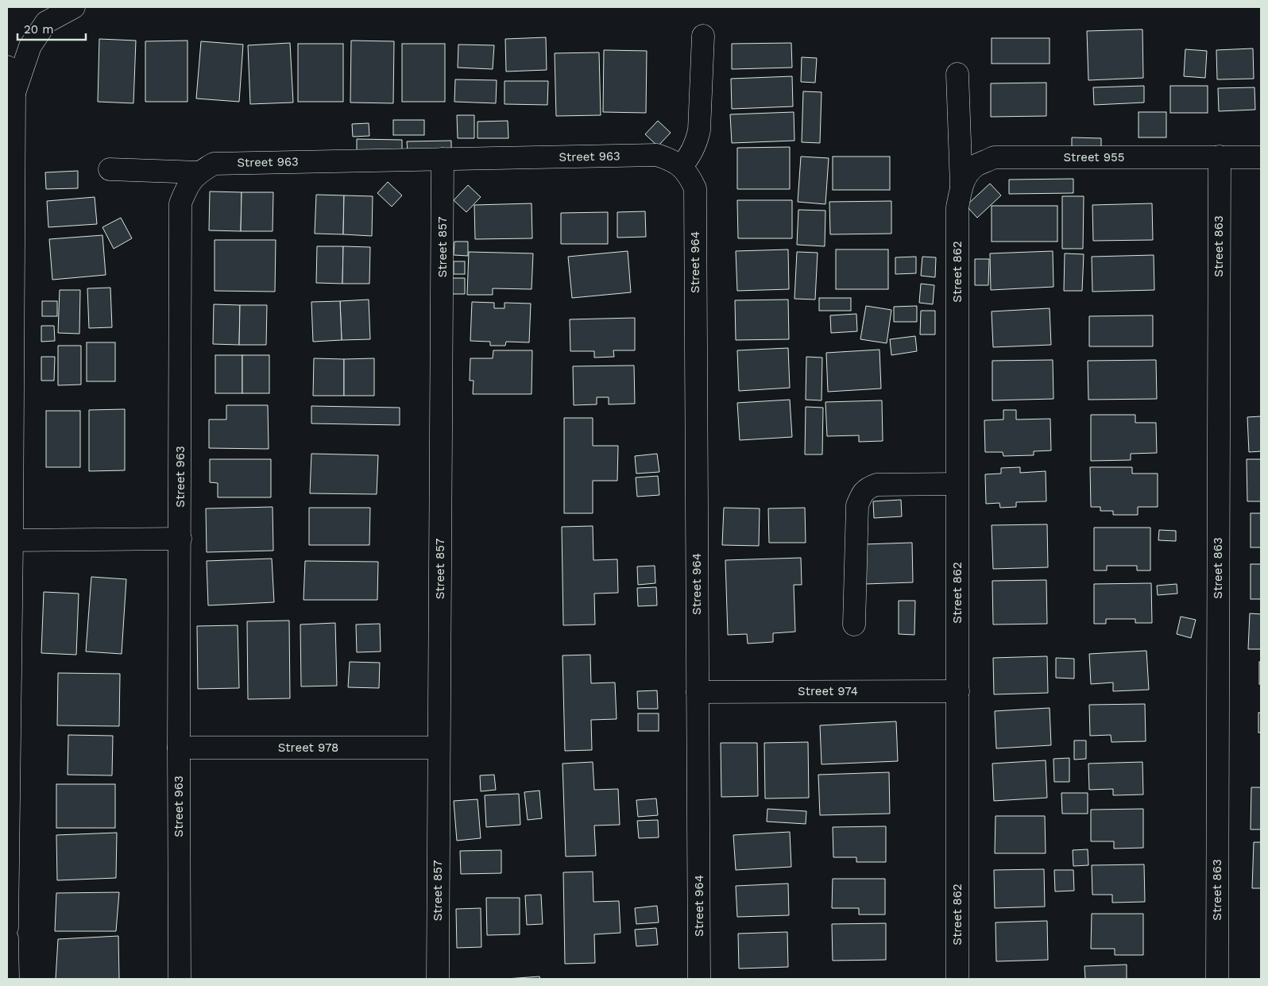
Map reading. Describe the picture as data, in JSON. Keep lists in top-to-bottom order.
{
  "streets": {
    "street": [
      "Street 963",
      "Street 955",
      "Street 863",
      "Street 857",
      "Street 964",
      "Street 862",
      "Street 974",
      "Street 978"
    ]
  },
  "crossings": [
    ["Street 963", "Street 857"],
    ["Street 963", "Street 964"],
    ["Street 963", "Street 978"],
    ["Street 955", "Street 863"],
    ["Street 955", "Street 862"],
    ["Street 857", "Street 978"],
    ["Street 964", "Street 974"],
    ["Street 862", "Street 974"]
  ],
  "scale_bar": "20 m"
}
